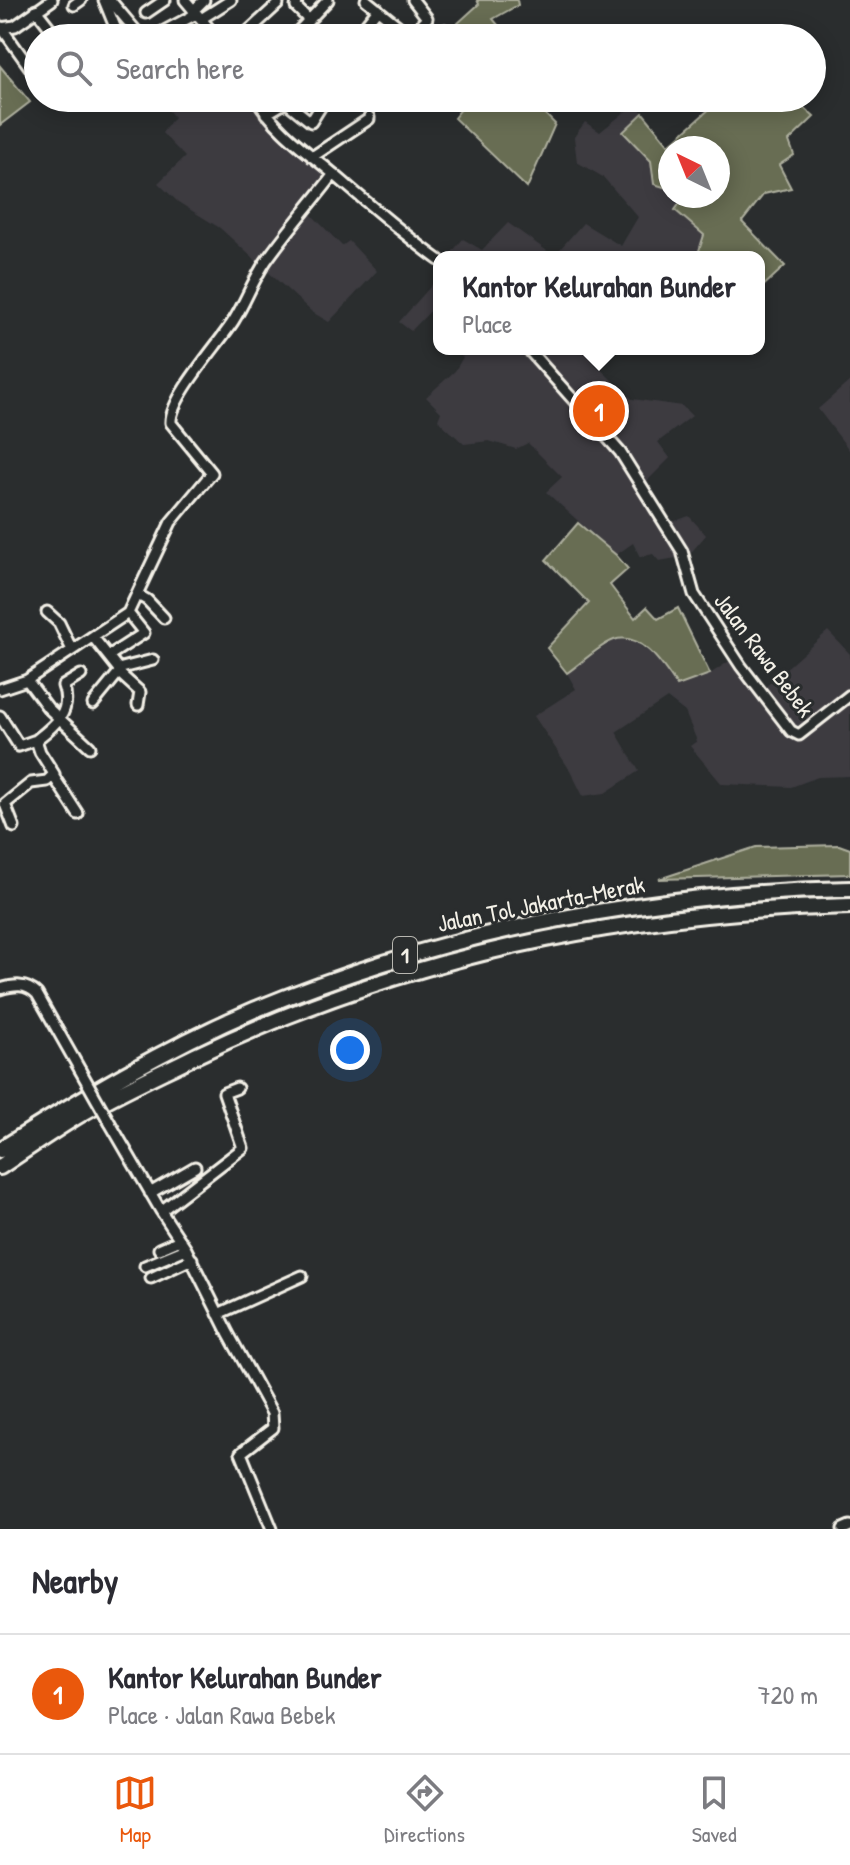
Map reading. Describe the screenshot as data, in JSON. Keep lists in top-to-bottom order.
{
  "streets": {
    "highway": ["Jalan Tol Jakarta–Merak", "1"],
    "street": ["Jalan Rawa Bebek"]
  },
  "north": "top left",
  "page": {
    "search": "Search here",
    "popup": ["Kantor Kelurahan Bunder", "Place"],
    "pins": "1",
    "heading": "Nearby",
    "list": [
      {
        "mark": "1",
        "name": "Kantor Kelurahan Bunder",
        "note": "Place · Jalan Rawa Bebek",
        "value": "720 m"
      }
    ],
    "nav": ["Map", "Directions", "Saved"]
  }
}
